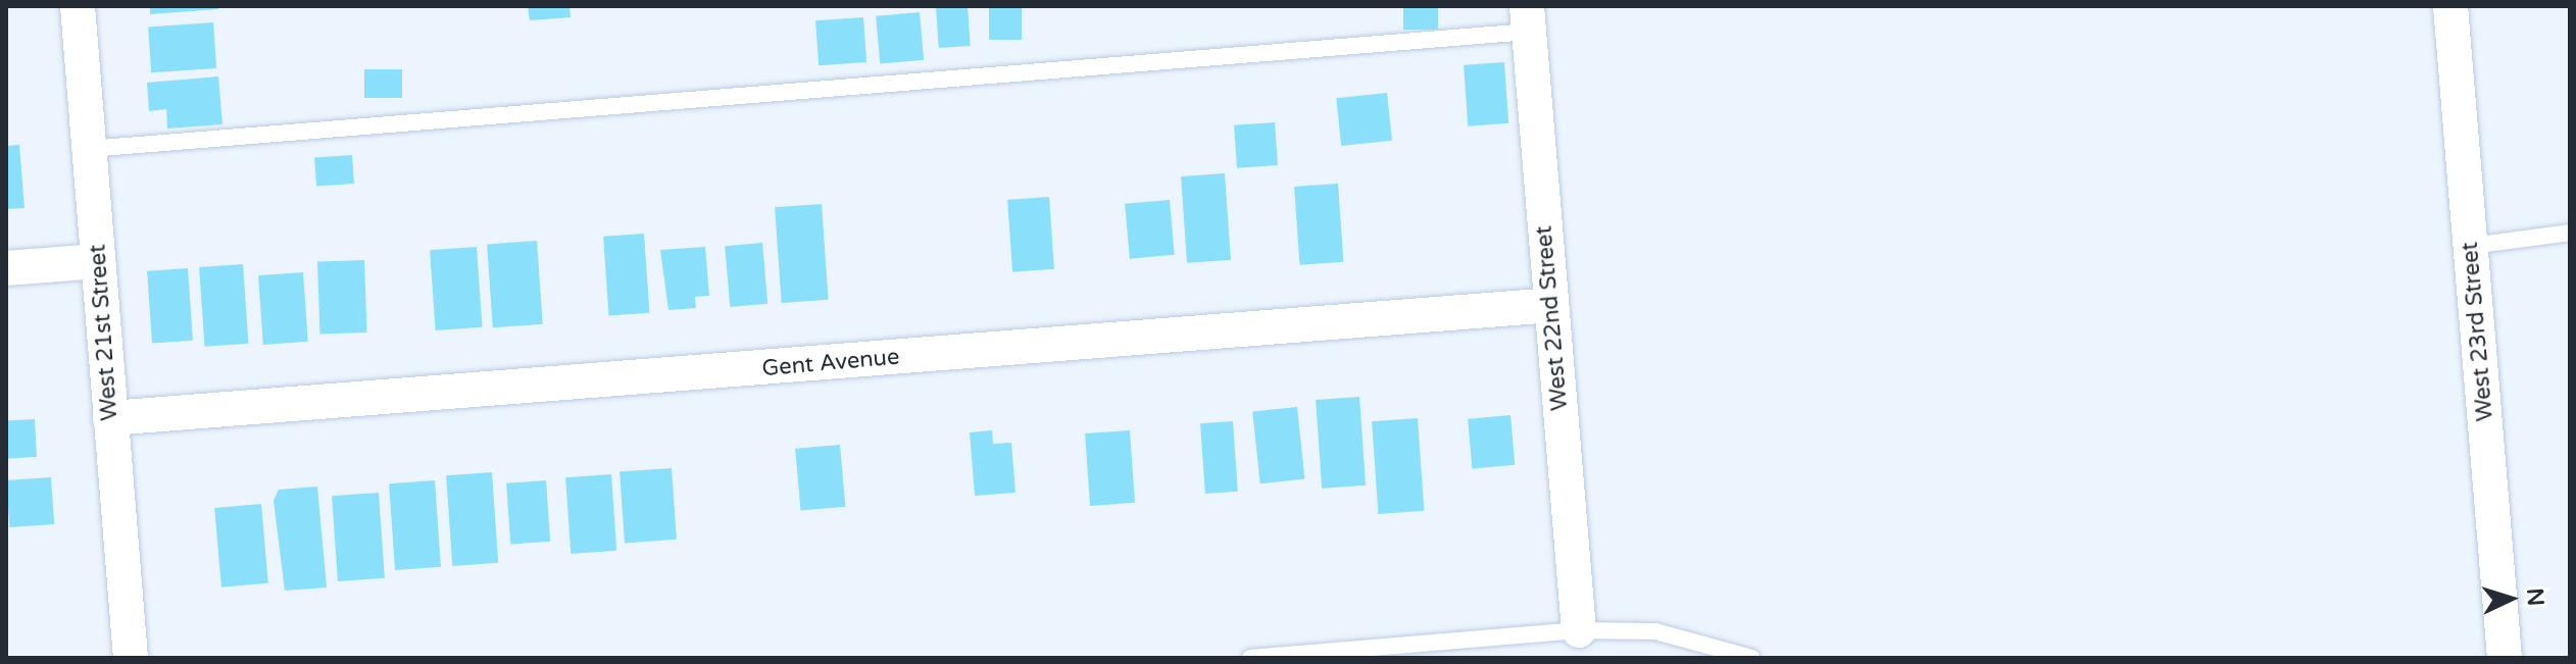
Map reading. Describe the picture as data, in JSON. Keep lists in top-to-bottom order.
{
  "streets": {
    "street": [
      "West 22nd Street",
      "West 23rd Street",
      "West 21st Street",
      "Gent Avenue"
    ]
  },
  "crossings": [
    ["West 22nd Street", "Gent Avenue"],
    ["West 21st Street", "Gent Avenue"]
  ],
  "north": "right"
}
